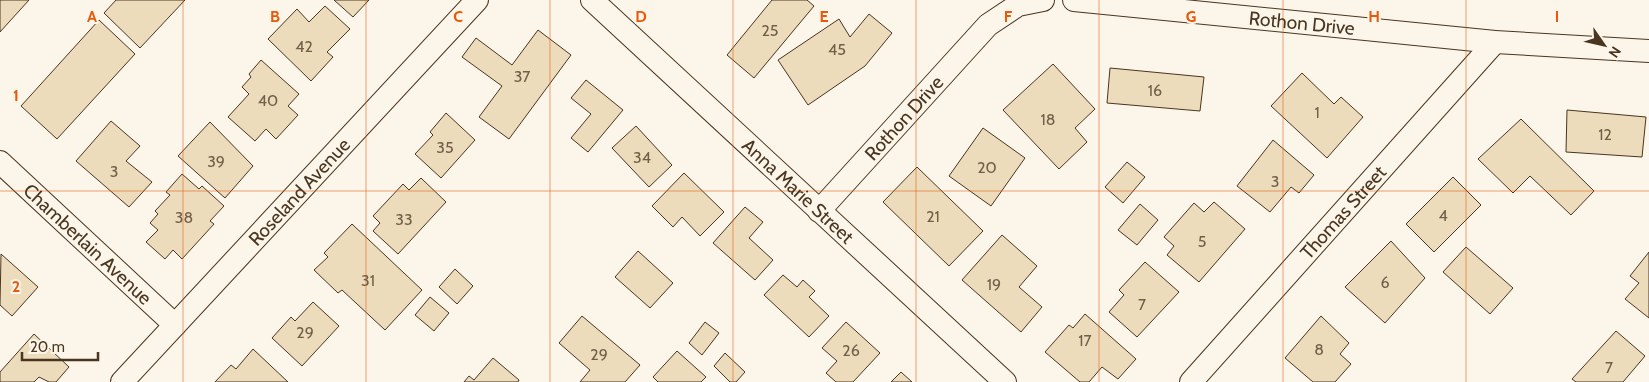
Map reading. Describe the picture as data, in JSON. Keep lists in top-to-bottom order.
{
  "streets": {
    "street": [
      "Rothon Drive",
      "Roseland Avenue",
      "Anna Marie Street",
      "Thomas Street",
      "Chamberlain Avenue"
    ]
  },
  "crossings": [
    ["Rothon Drive", "Anna Marie Street"],
    ["Rothon Drive", "Thomas Street"],
    ["Roseland Avenue", "Chamberlain Avenue"]
  ],
  "house_numbers": [
    "25",
    "42",
    "45",
    "37",
    "16",
    "40",
    "1",
    "18",
    "12",
    "35",
    "34",
    "39",
    "20",
    "3",
    "3",
    "4",
    "21",
    "38",
    "33",
    "5",
    "31",
    "6",
    "19",
    "7",
    "29",
    "17",
    "8",
    "26",
    "29",
    "7"
  ],
  "scale_bar": "20 m",
  "north": "bottom right",
  "grid": {
    "columns": [
      "A",
      "B",
      "C",
      "D",
      "E",
      "F",
      "G",
      "H",
      "I"
    ],
    "rows": ["1", "2"]
  }
}
